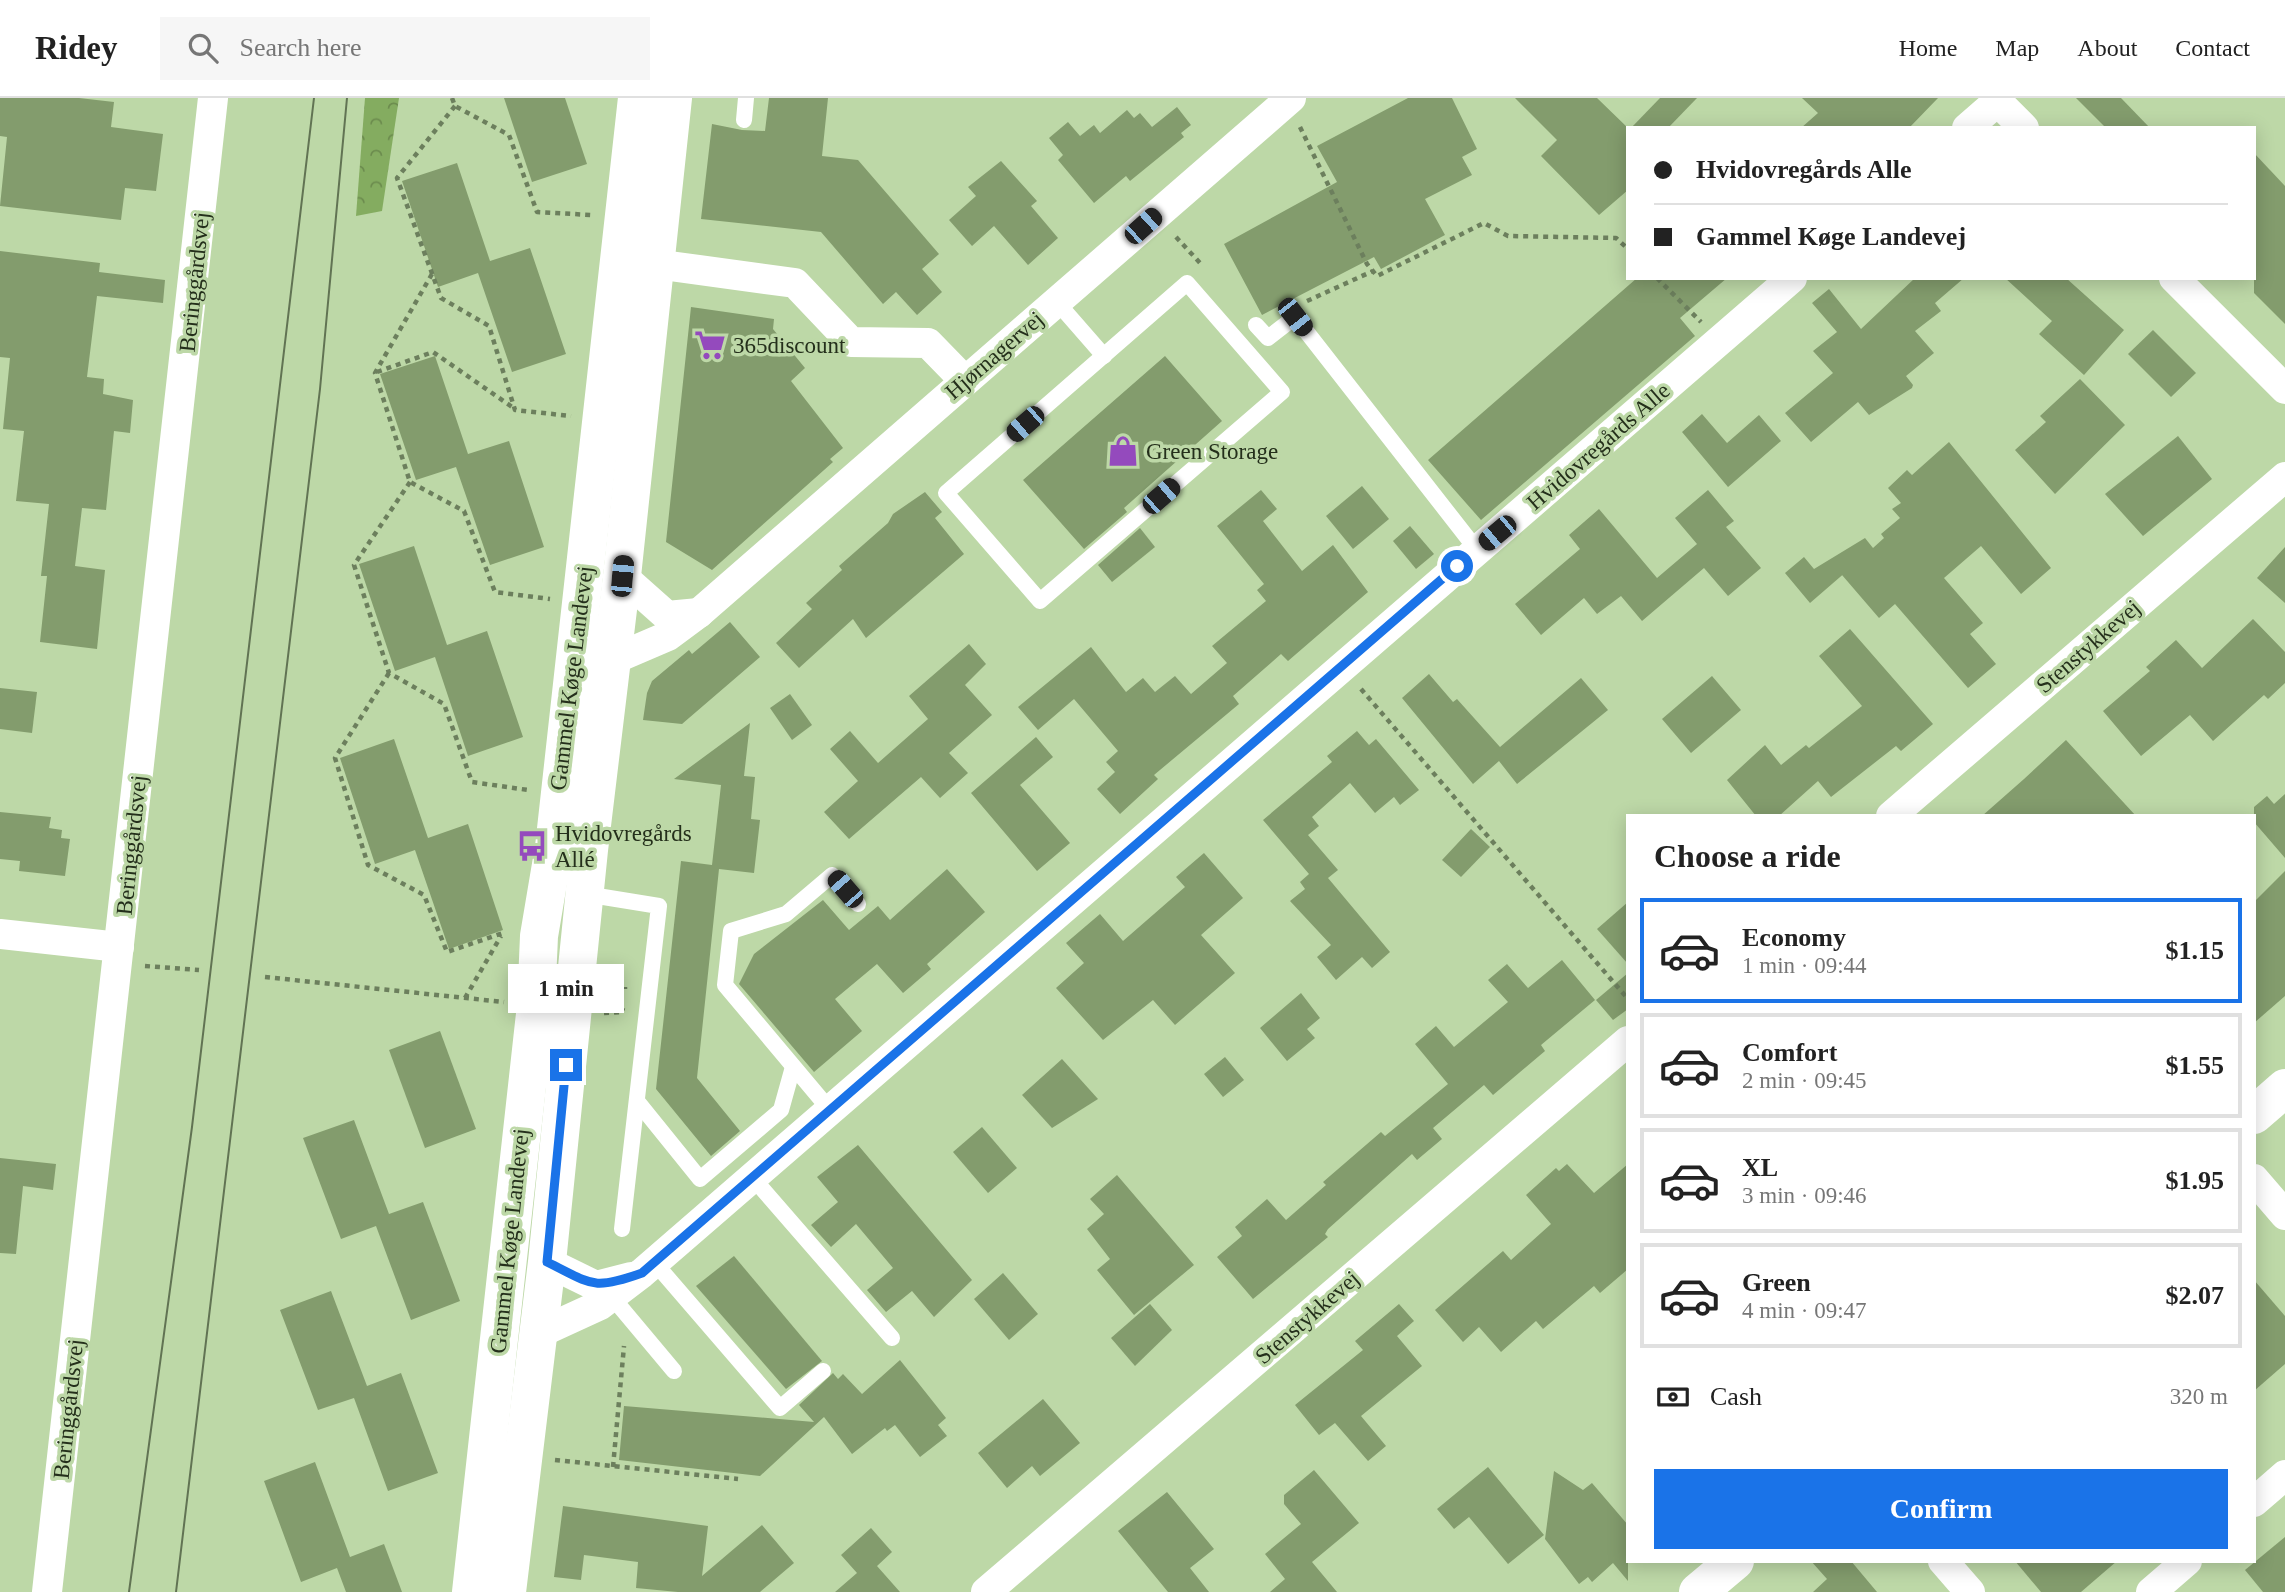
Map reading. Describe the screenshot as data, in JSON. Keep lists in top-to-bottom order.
{
  "streets": {
    "main road": ["Gammel Køge Landevej"],
    "street": [
      "Beringgårdsvej",
      "Hjørnagervej",
      "Hvidovregårds Alle",
      "Stenstykkevej"
    ]
  },
  "crossings": [
    ["Hjørnagervej", "Gammel Køge Landevej"],
    ["Hvidovregårds Alle", "Gammel Køge Landevej"]
  ],
  "places": {
    "supermarket": ["365discount"],
    "shop": ["Green Storage"],
    "bus stop": ["Hvidovregårds Allé"]
  },
  "page": {
    "header": "Ridey",
    "search": "Search here",
    "nav": [
      "Home",
      "Map",
      "About",
      "Contact"
    ],
    "banner": ["Hvidovregårds Alle", "Gammel Køge Landevej"],
    "heading": "Choose a ride",
    "list": [
      {
        "name": "Economy",
        "note": "1 min · 09:44",
        "value": "$1.15"
      },
      {
        "name": "Comfort",
        "note": "2 min · 09:45",
        "value": "$1.55"
      },
      {
        "name": "XL",
        "note": "3 min · 09:46",
        "value": "$1.95"
      },
      {
        "name": "Green",
        "note": "4 min · 09:47",
        "value": "$2.07"
      }
    ],
    "bubble": "1 min",
    "pay": ["Cash", "320 m"],
    "buttons": "Confirm"
  }
}
